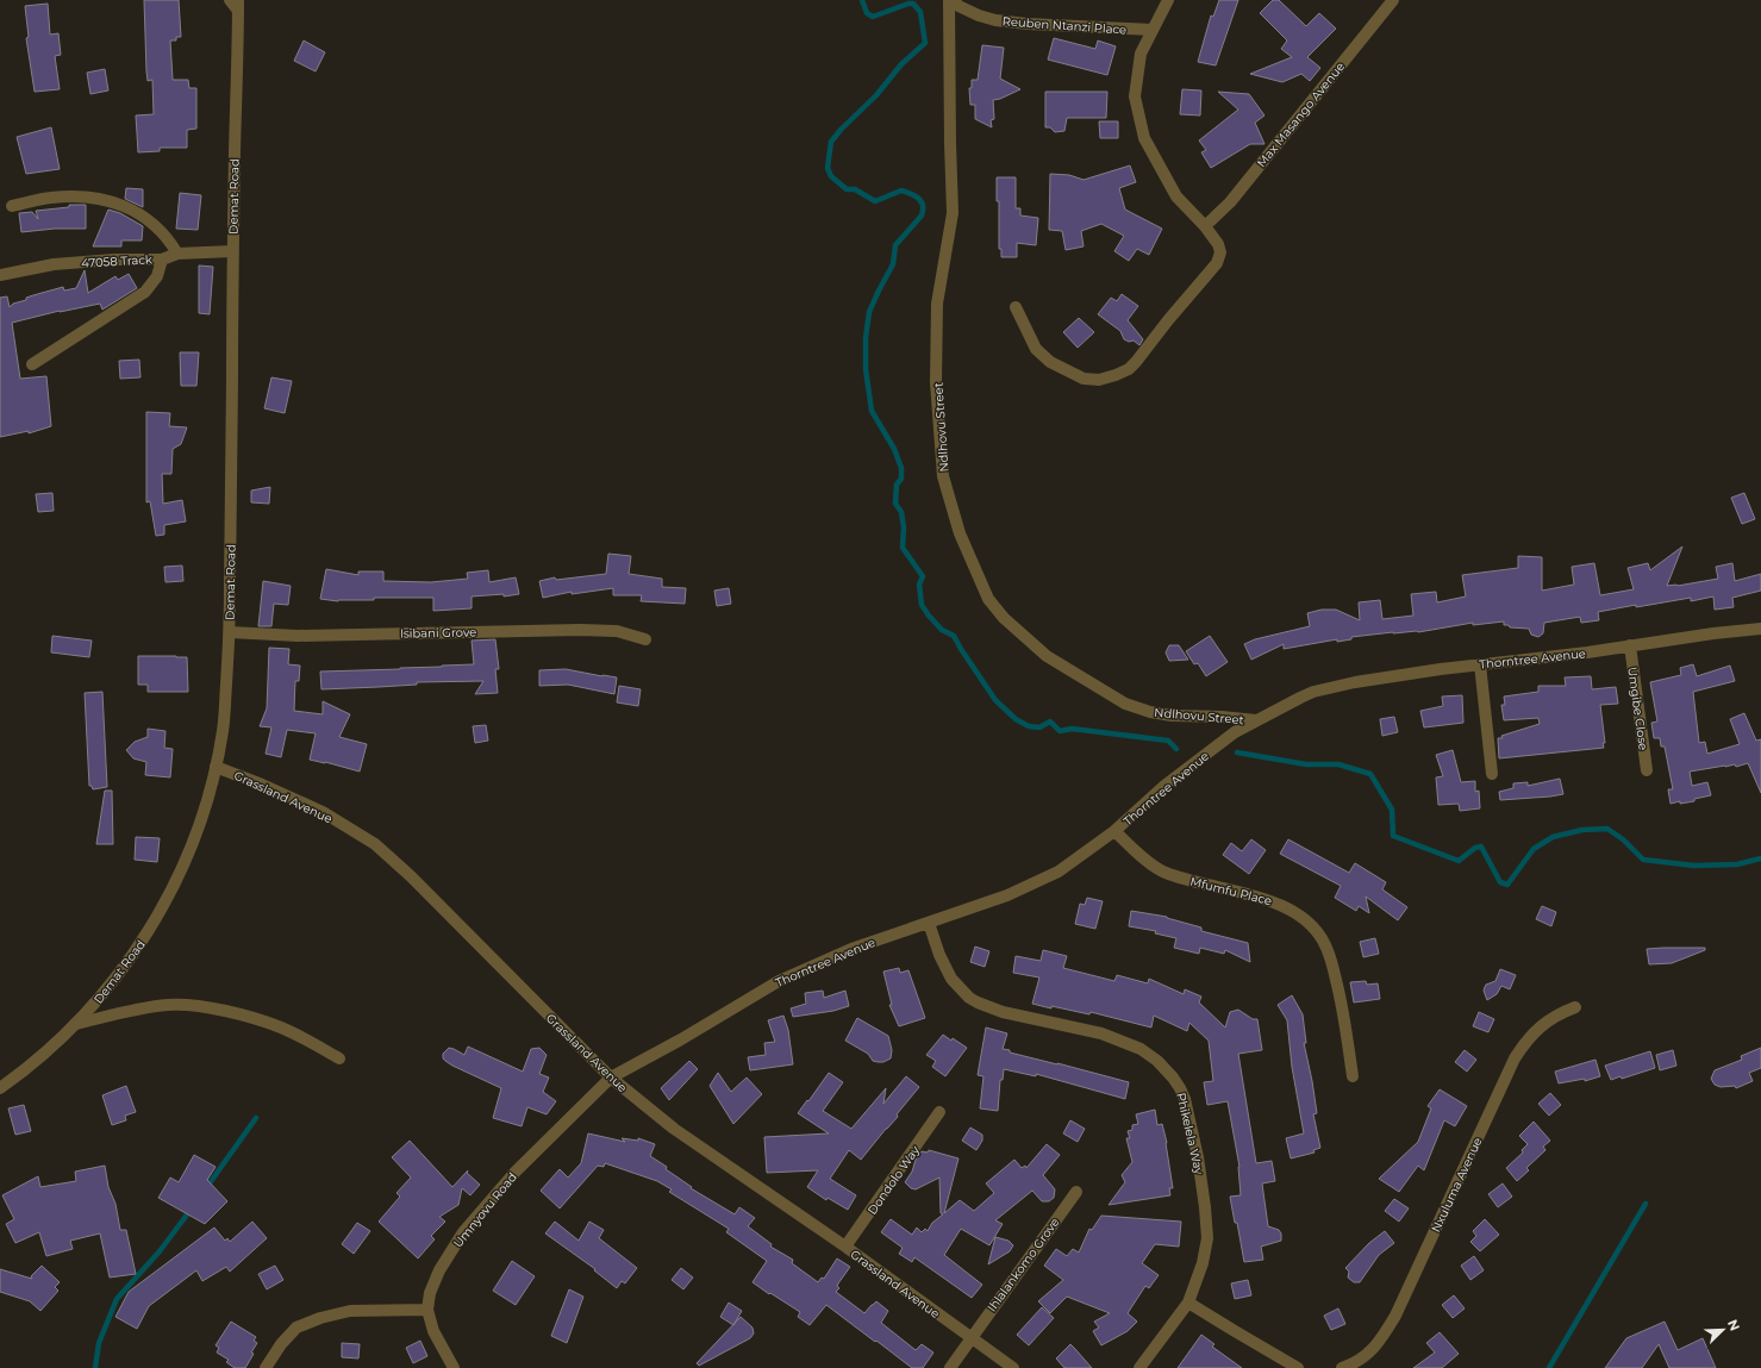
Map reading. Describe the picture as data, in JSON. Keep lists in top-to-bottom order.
{
  "streets": {
    "street": [
      "Reuben Ntanzi Place",
      "Max Masango Avenue",
      "Demat Road",
      "47058 Track",
      "Ndlhovu Street",
      "Isibani Grove",
      "Thorntree Avenue",
      "Umgibe Close",
      "Grassland Avenue",
      "Mfumfu Place",
      "Phikelela Way",
      "Dondolo Way",
      "Nxuluma Avenue",
      "Umnyovu Road",
      "Ihlalankomo Grove"
    ]
  },
  "crossings": [
    ["Demat Road", "47058 Track"],
    ["Demat Road", "Isibani Grove"],
    ["Demat Road", "Grassland Avenue"],
    ["Ndlhovu Street", "Thorntree Avenue"],
    ["Thorntree Avenue", "Umgibe Close"],
    ["Thorntree Avenue", "Grassland Avenue"],
    ["Thorntree Avenue", "Mfumfu Place"],
    ["Thorntree Avenue", "Phikelela Way"],
    ["Thorntree Avenue", "Umnyovu Road"],
    ["Grassland Avenue", "Dondolo Way"],
    ["Grassland Avenue", "Umnyovu Road"],
    ["Grassland Avenue", "Ihlalankomo Grove"]
  ],
  "north": "top right"
}
